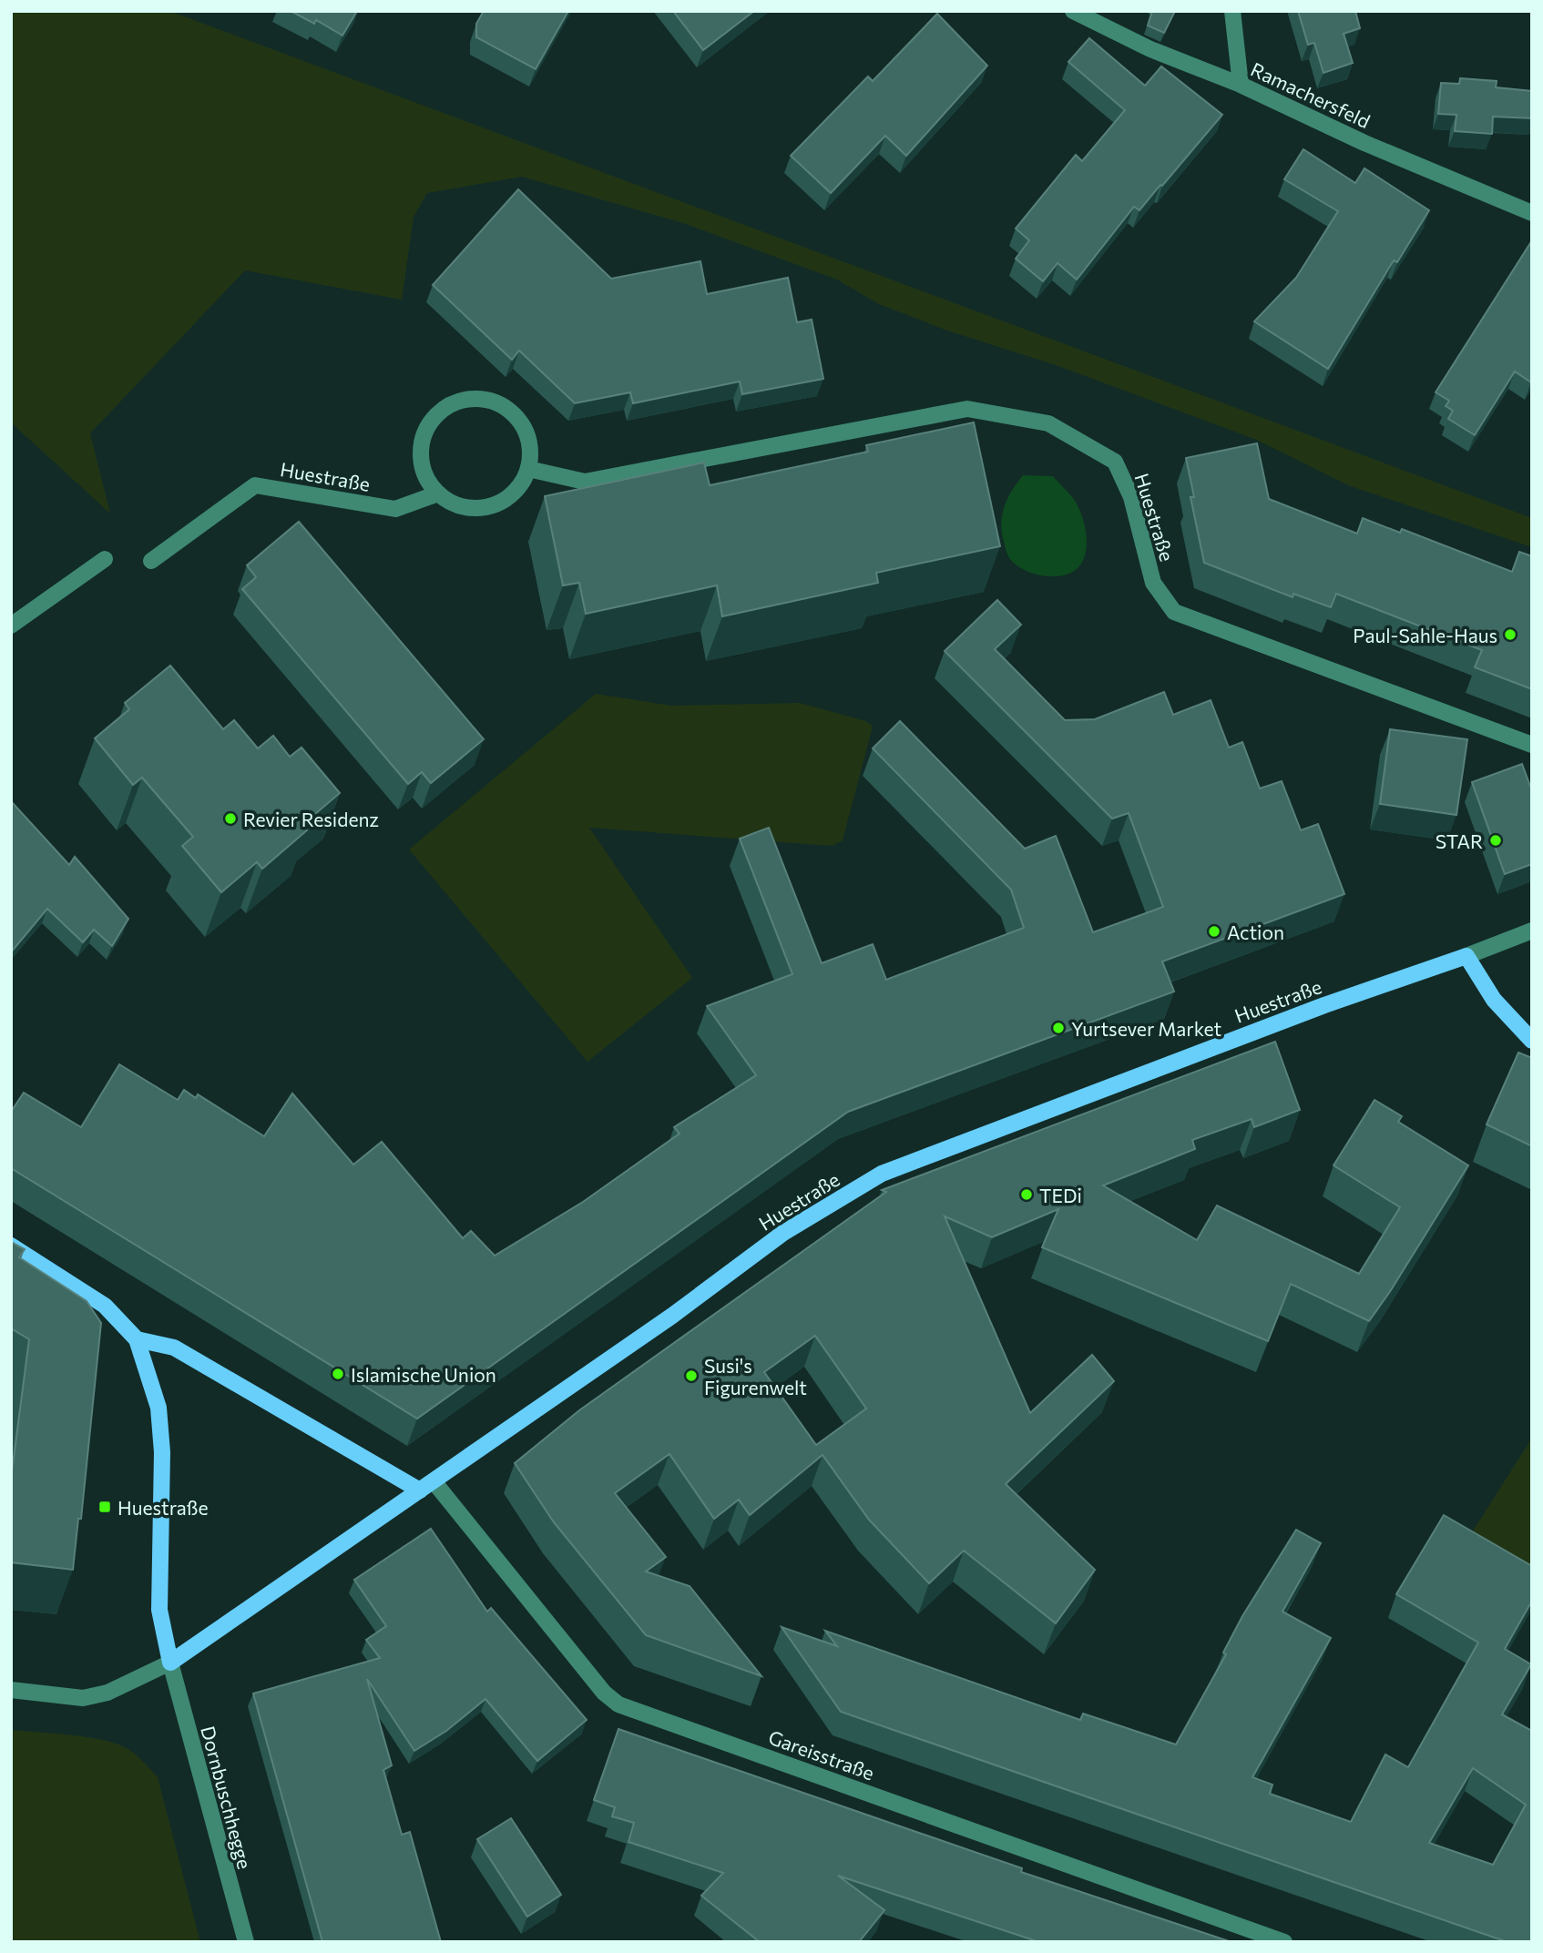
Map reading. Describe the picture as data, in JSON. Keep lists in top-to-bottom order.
{
  "streets": {
    "main road": ["Huestraße"],
    "street": ["Ramachersfeld", "Gareisstraße", "Dornbuschhegge"]
  },
  "crossings": [
    ["Huestraße", "Gareisstraße"],
    ["Huestraße", "Dornbuschhegge"]
  ],
  "places": {
    "other": [
      "Paul-Sahle-Haus",
      "Revier Residenz",
      "STAR",
      "Action",
      "Yurtsever Market",
      "TEDi",
      "Islamische Union",
      "Susi's Figurenwelt"
    ],
    "transit": ["Huestraße"]
  }
}
